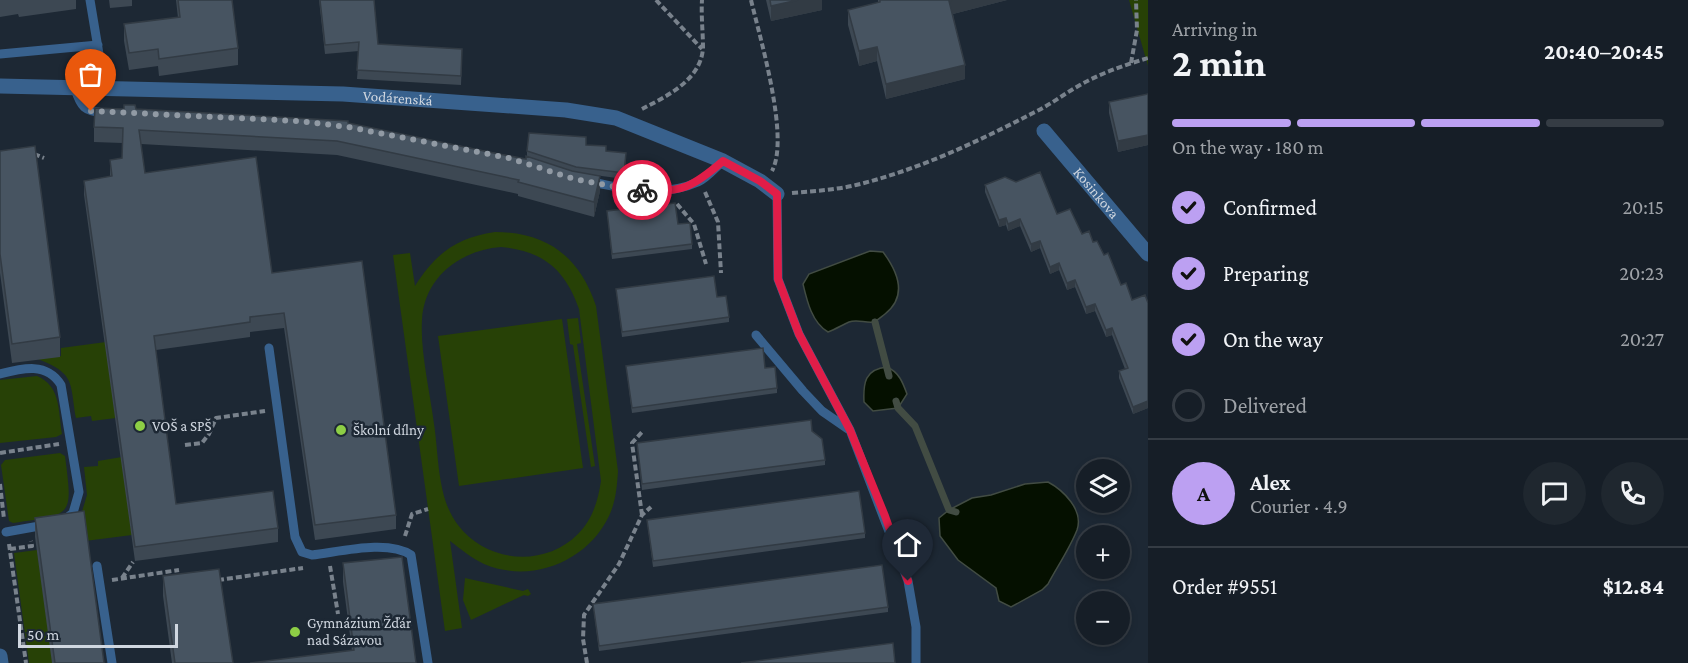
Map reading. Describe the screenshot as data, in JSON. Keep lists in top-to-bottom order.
{
  "streets": {
    "street": ["Vodárenská", "Kosinkova"]
  },
  "places": ["VOŠ a SPŠ", "Školní dílny", "Gymnázium Žďár nad Sázavou"],
  "scale_bar": "50 m",
  "page": {
    "heading": ["2 min", "Arriving in", "20:40–20:45"],
    "panel": [
      "Alex",
      "Courier · 4.9",
      "Order #9551",
      "$12.84"
    ],
    "bar": "On the way · 180 m",
    "list": [
      ["Confirmed", "20:15"],
      ["Preparing", "20:23"],
      ["On the way", "20:27"],
      "Delivered"
    ],
    "map_buttons": ["+", "−"],
    "round": "A",
    "scale": "50 m"
  }
}
